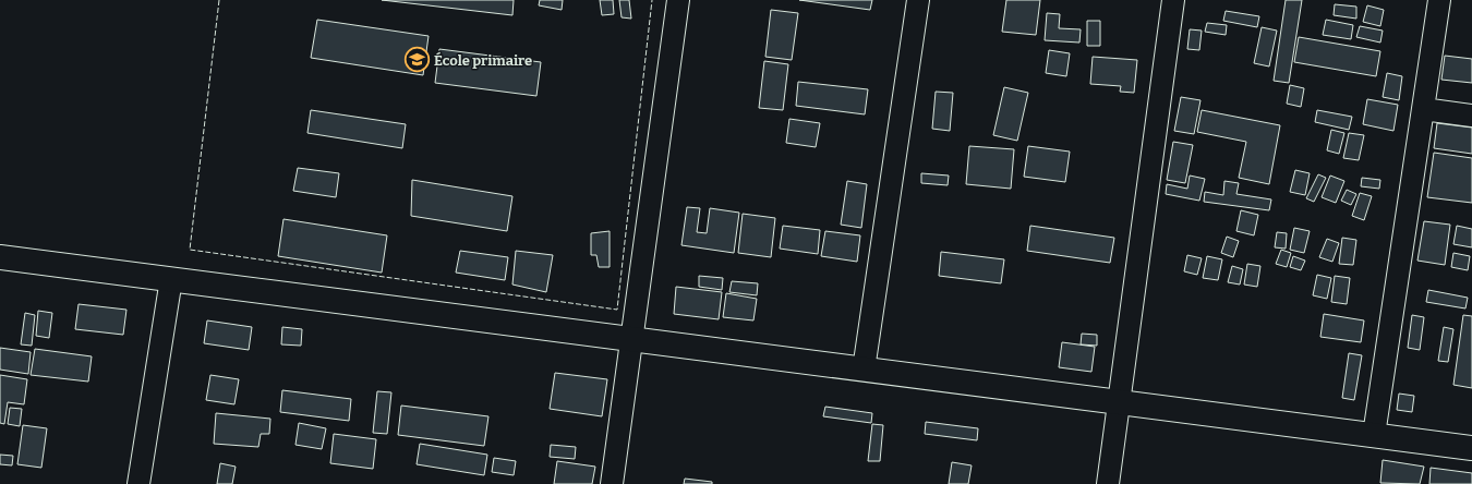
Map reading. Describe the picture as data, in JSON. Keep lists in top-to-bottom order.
{
  "places": {
    "school or university": ["École primaire"]
  }
}
